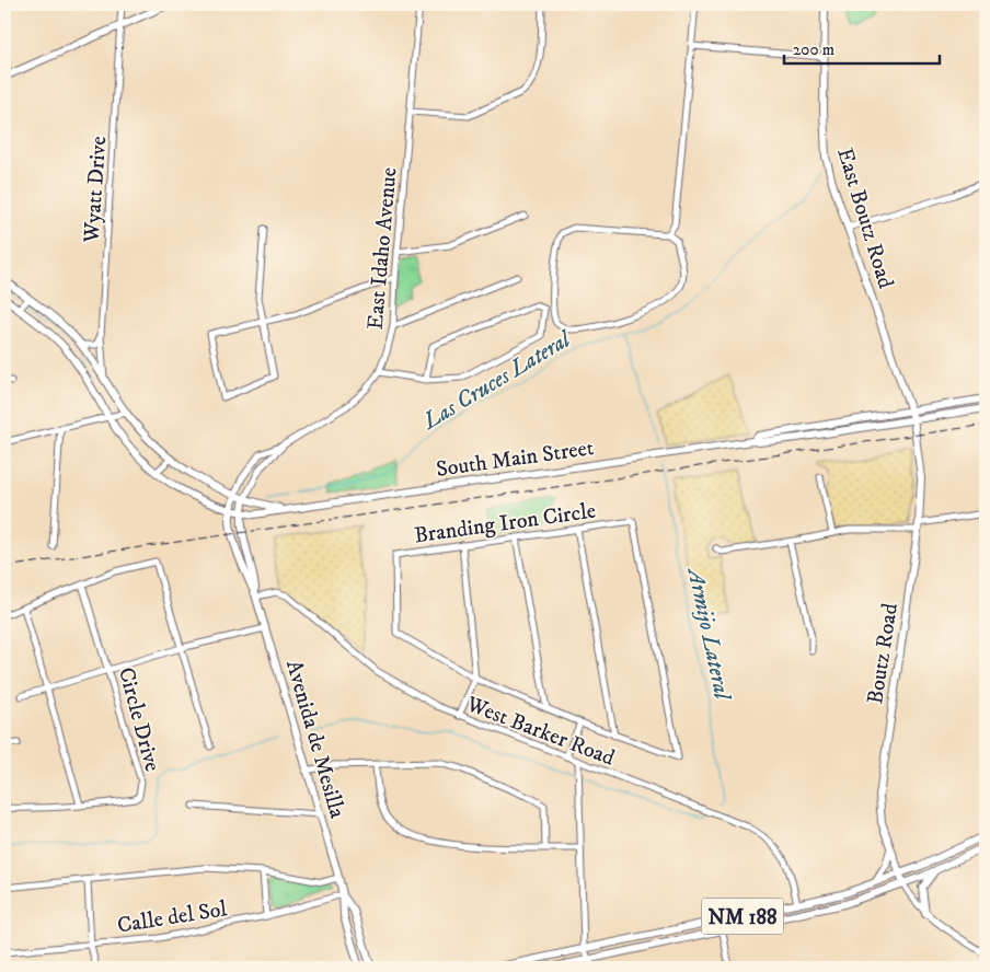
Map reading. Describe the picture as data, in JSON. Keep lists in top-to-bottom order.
{
  "streets": {
    "main road": [
      "East Boutz Road",
      "South Main Street",
      "Boutz Road",
      "Avenida de Mesilla",
      "NM 188"
    ],
    "street": [
      "Wyatt Drive",
      "East Idaho Avenue",
      "Branding Iron Circle",
      "Circle Drive",
      "West Barker Road",
      "Calle del Sol"
    ]
  },
  "crossings": [
    ["Wyatt Drive", "South Main Street"],
    ["East Boutz Road", "South Main Street"],
    ["East Boutz Road", "Boutz Road"],
    ["East Idaho Avenue", "South Main Street"],
    ["East Idaho Avenue", "Avenida de Mesilla"],
    ["South Main Street", "Avenida de Mesilla"],
    ["Boutz Road", "NM 188"],
    ["West Barker Road", "Avenida de Mesilla"],
    ["West Barker Road", "NM 188"],
    ["Avenida de Mesilla", "Calle del Sol"]
  ],
  "water": ["Las Cruces Lateral", "Armijo Lateral"],
  "scale_bar": "200 m"
}
